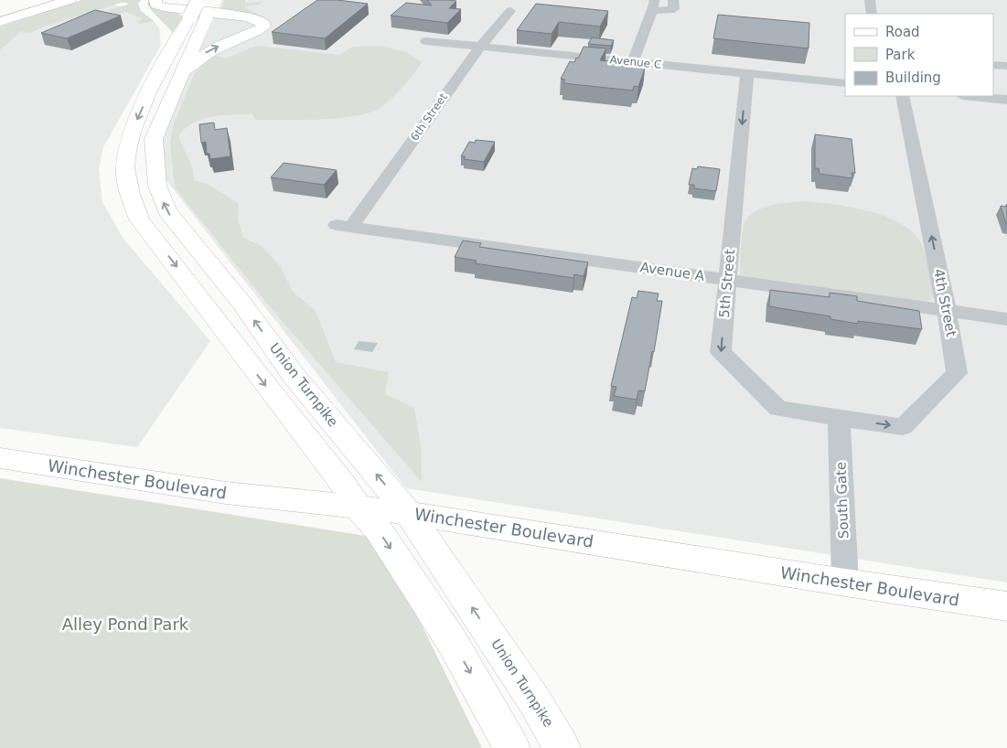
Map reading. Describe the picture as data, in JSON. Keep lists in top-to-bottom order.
{
  "streets": {
    "main road": ["Union Turnpike", "Winchester Boulevard"],
    "street": [
      "Avenue C",
      "6th Street",
      "Avenue A",
      "5th Street",
      "4th Street",
      "South Gate"
    ]
  },
  "crossings": [
    ["Avenue C", "6th Street"],
    ["Avenue C", "5th Street"],
    ["6th Street", "Avenue A"],
    ["Avenue A", "5th Street"],
    ["Avenue A", "4th Street"],
    ["5th Street", "4th Street"],
    ["5th Street", "South Gate"],
    ["4th Street", "South Gate"],
    ["Union Turnpike", "Winchester Boulevard"],
    ["Winchester Boulevard", "South Gate"]
  ],
  "one_way": ["5th Street"],
  "parks": ["Alley Pond Park"],
  "legend": ["Road", "Park", "Building"]
}
